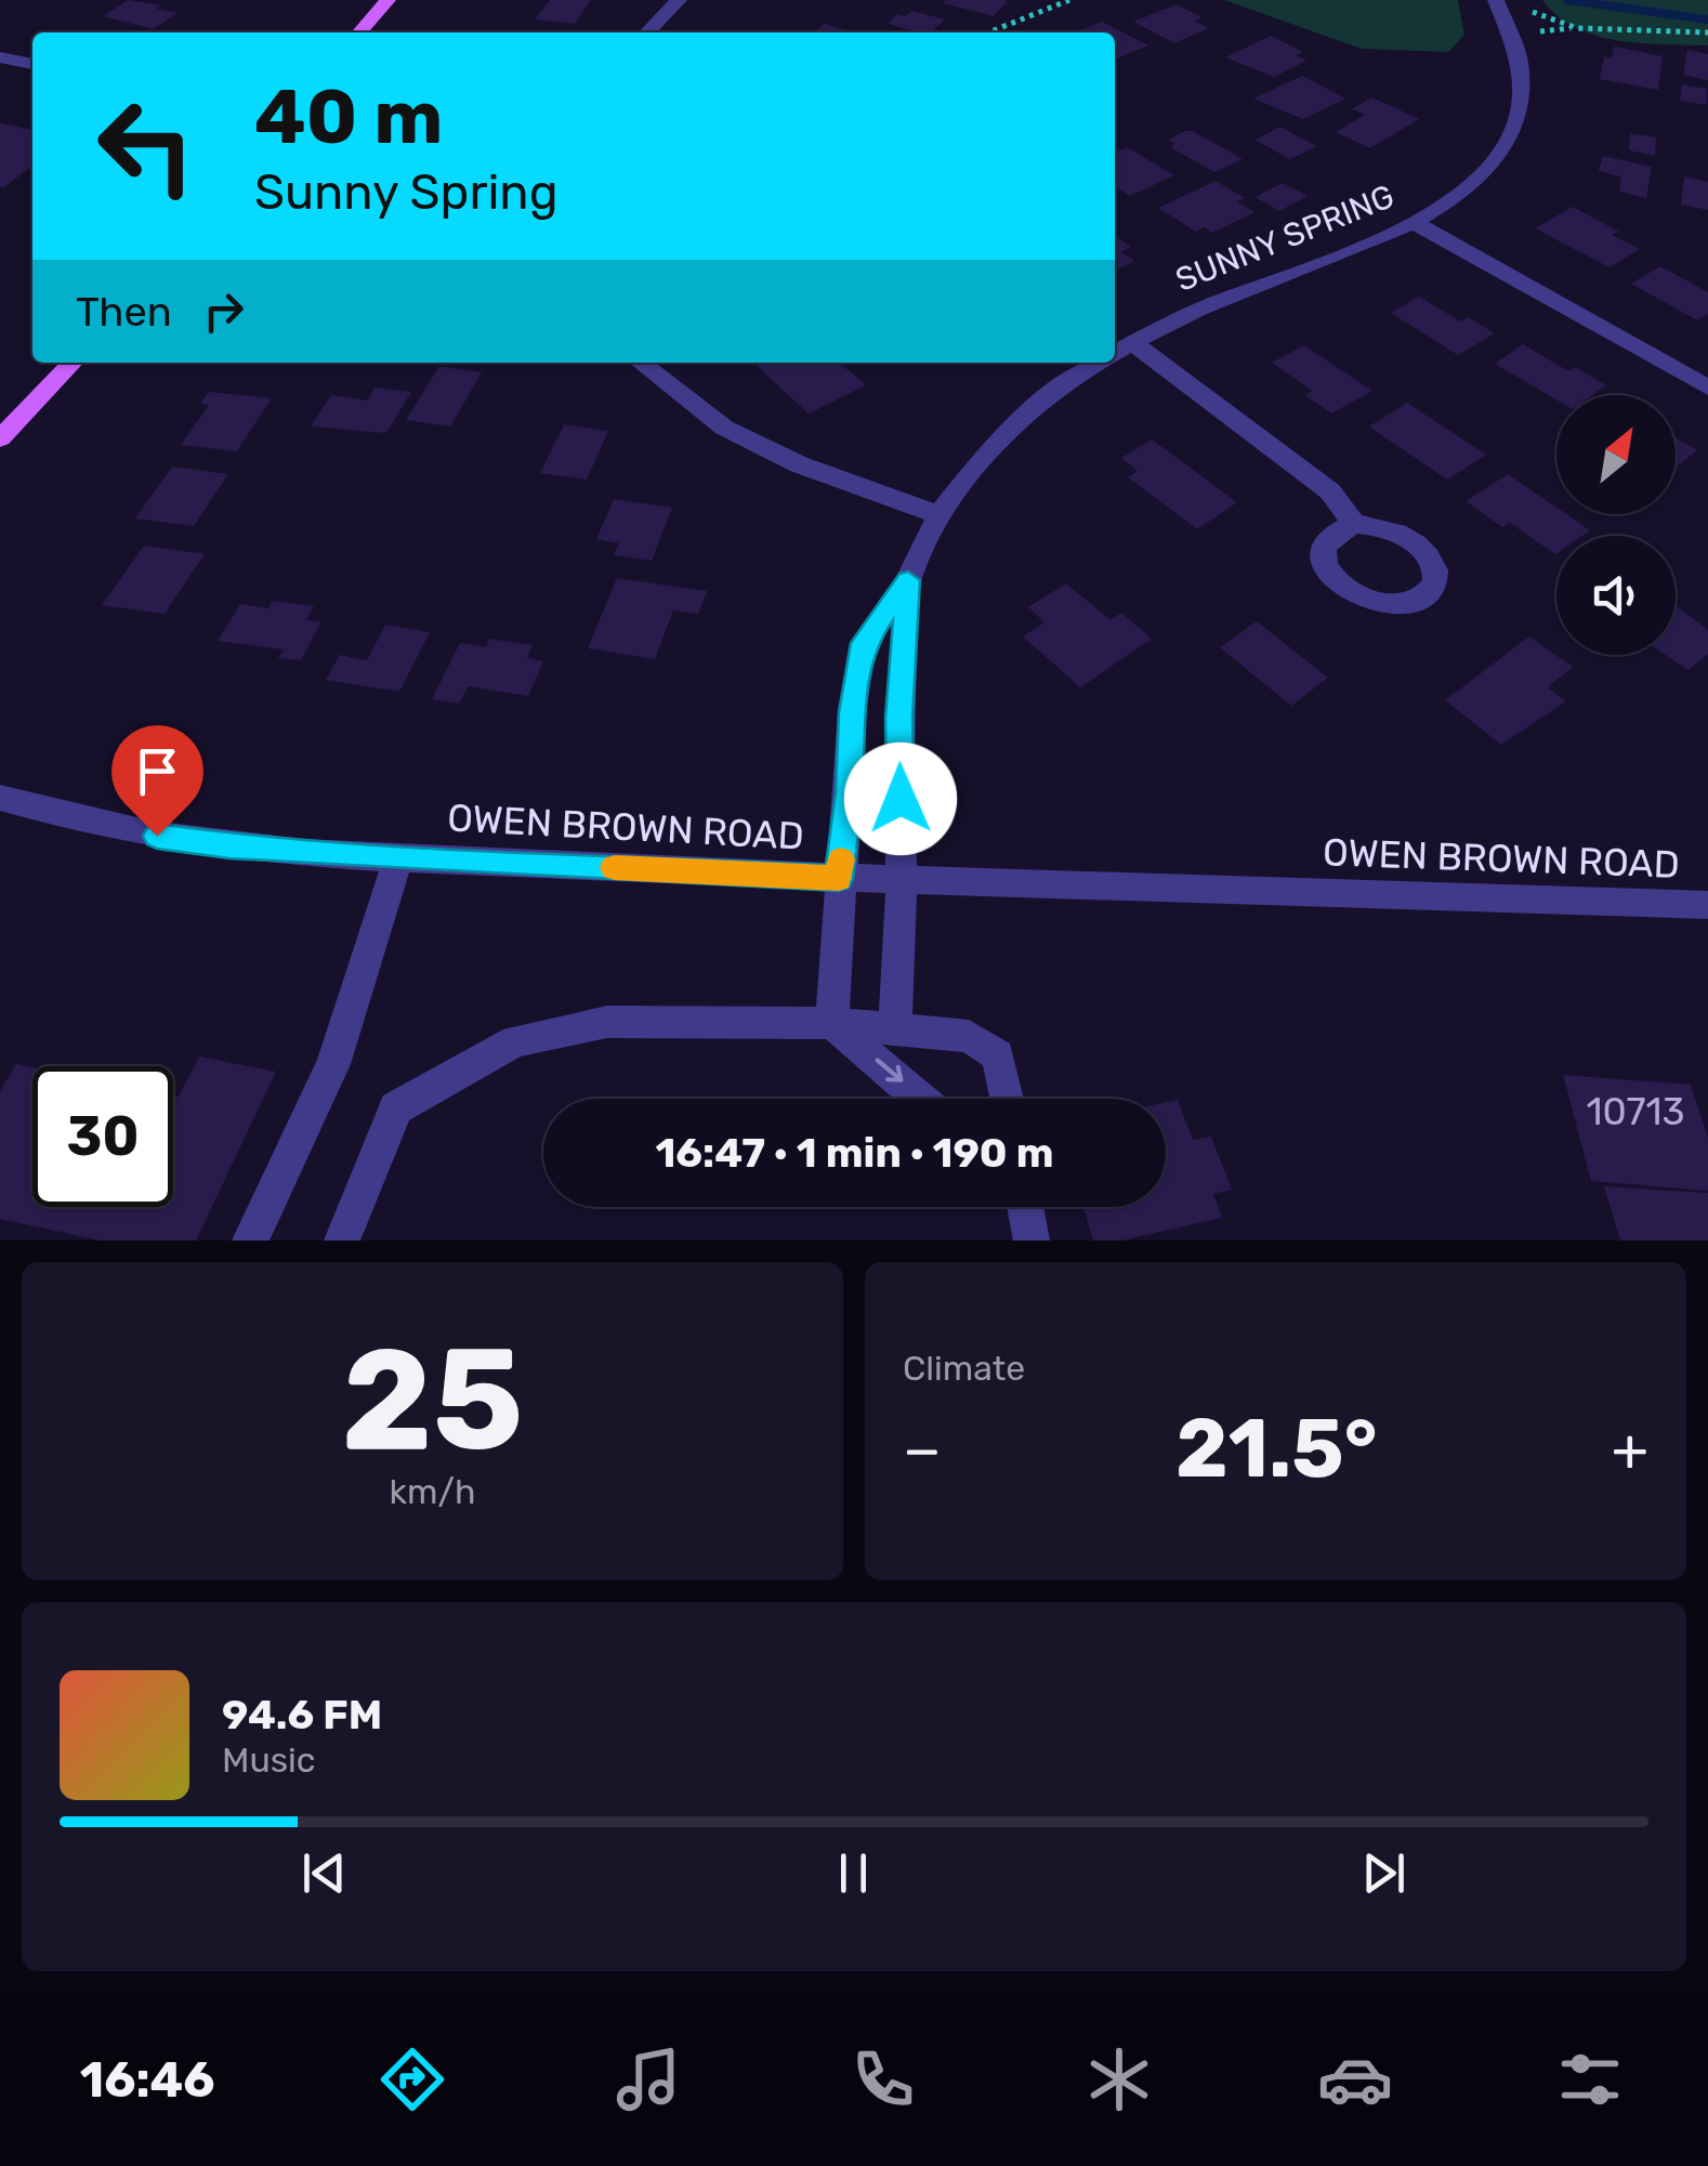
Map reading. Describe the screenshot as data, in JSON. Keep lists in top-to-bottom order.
{
  "streets": {
    "street": ["SUNNY SPRING", "OWEN BROWN ROAD"]
  },
  "crossings": [
    ["SUNNY SPRING", "OWEN BROWN ROAD"]
  ],
  "house_numbers": ["10713"],
  "north": "top right",
  "page": {
    "turn": ["40 m", "Sunny Spring"],
    "then": "Then",
    "limit": "30",
    "trip": "16:47 · 1 min · 190 m",
    "tile": [
      ["25", "km/h"],
      "Climate"
    ],
    "heat": ["−", "21.5°", "+"],
    "song": ["94.6 FM", "Music"],
    "tabs": "16:46"
  }
}
